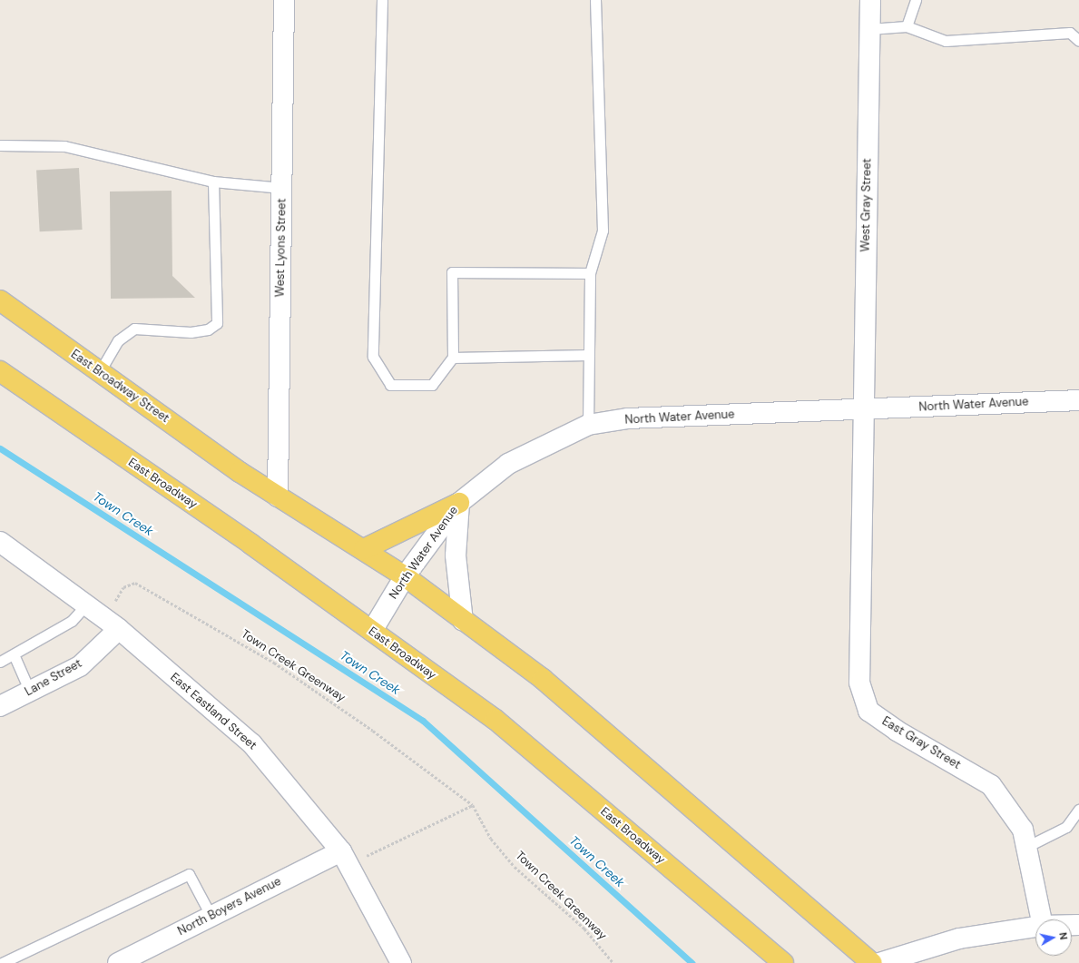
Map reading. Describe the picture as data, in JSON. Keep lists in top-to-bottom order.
{
  "streets": {
    "main road": ["East Broadway Street", "East Broadway"],
    "street": [
      "West Gray Street",
      "West Lyons Street",
      "North Water Avenue",
      "Lane Street",
      "East Eastland Street",
      "East Gray Street",
      "North Boyers Avenue"
    ],
    "path": ["Town Creek Greenway"]
  },
  "crossings": [
    ["West Gray Street", "North Water Avenue"],
    ["West Gray Street", "East Gray Street"],
    ["West Lyons Street", "East Broadway Street"],
    ["North Water Avenue", "East Broadway"],
    ["North Water Avenue", "East Gray Street"],
    ["Town Creek Greenway", "Lane Street"],
    ["Town Creek Greenway", "East Eastland Street"],
    ["Lane Street", "East Eastland Street"],
    ["East Eastland Street", "North Boyers Avenue"]
  ],
  "water": ["Town Creek"],
  "north": "right"
}
